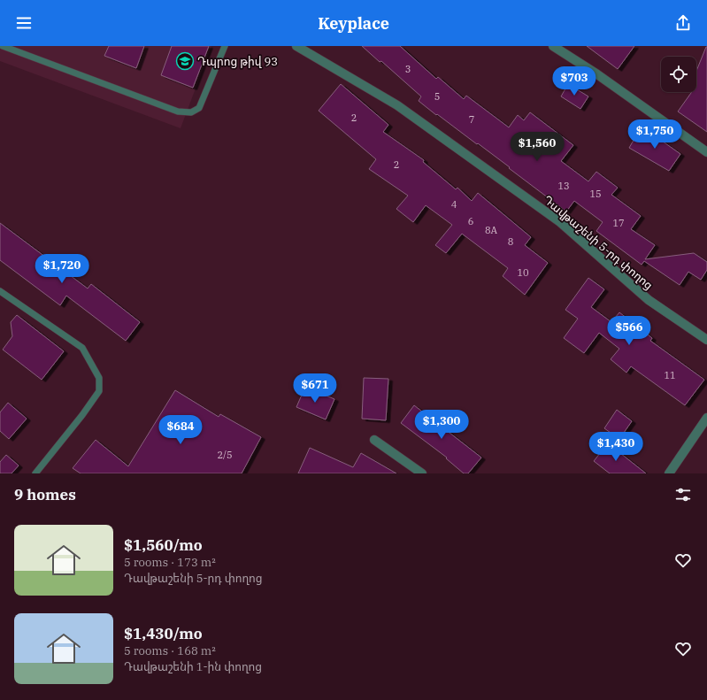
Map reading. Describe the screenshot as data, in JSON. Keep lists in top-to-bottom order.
{
  "streets": {
    "street": ["Դավթաշենի 5-րդ փողոց"]
  },
  "places": {
    "school or university": ["Դպրոց թիվ 93"]
  },
  "house_numbers": [
    "3",
    "5",
    "2",
    "7",
    "2",
    "13",
    "15",
    "4",
    "6",
    "17",
    "8A",
    "8",
    "10",
    "11",
    "2/5"
  ],
  "page": {
    "header": "Keyplace",
    "price": [
      "$703",
      "$1,750",
      "$1,560",
      "$1,720",
      "$566",
      "$671",
      "$1,300",
      "$684",
      "$1,430"
    ],
    "heading": "9 homes",
    "list": [
      {
        "name": "$1,560/mo",
        "note": "5 rooms · 173 m² · Դավթաշենի 5-րդ փողոց"
      },
      {
        "name": "$1,430/mo",
        "note": "5 rooms · 168 m² · Դավթաշենի 1-ին փողոց"
      }
    ]
  }
}
